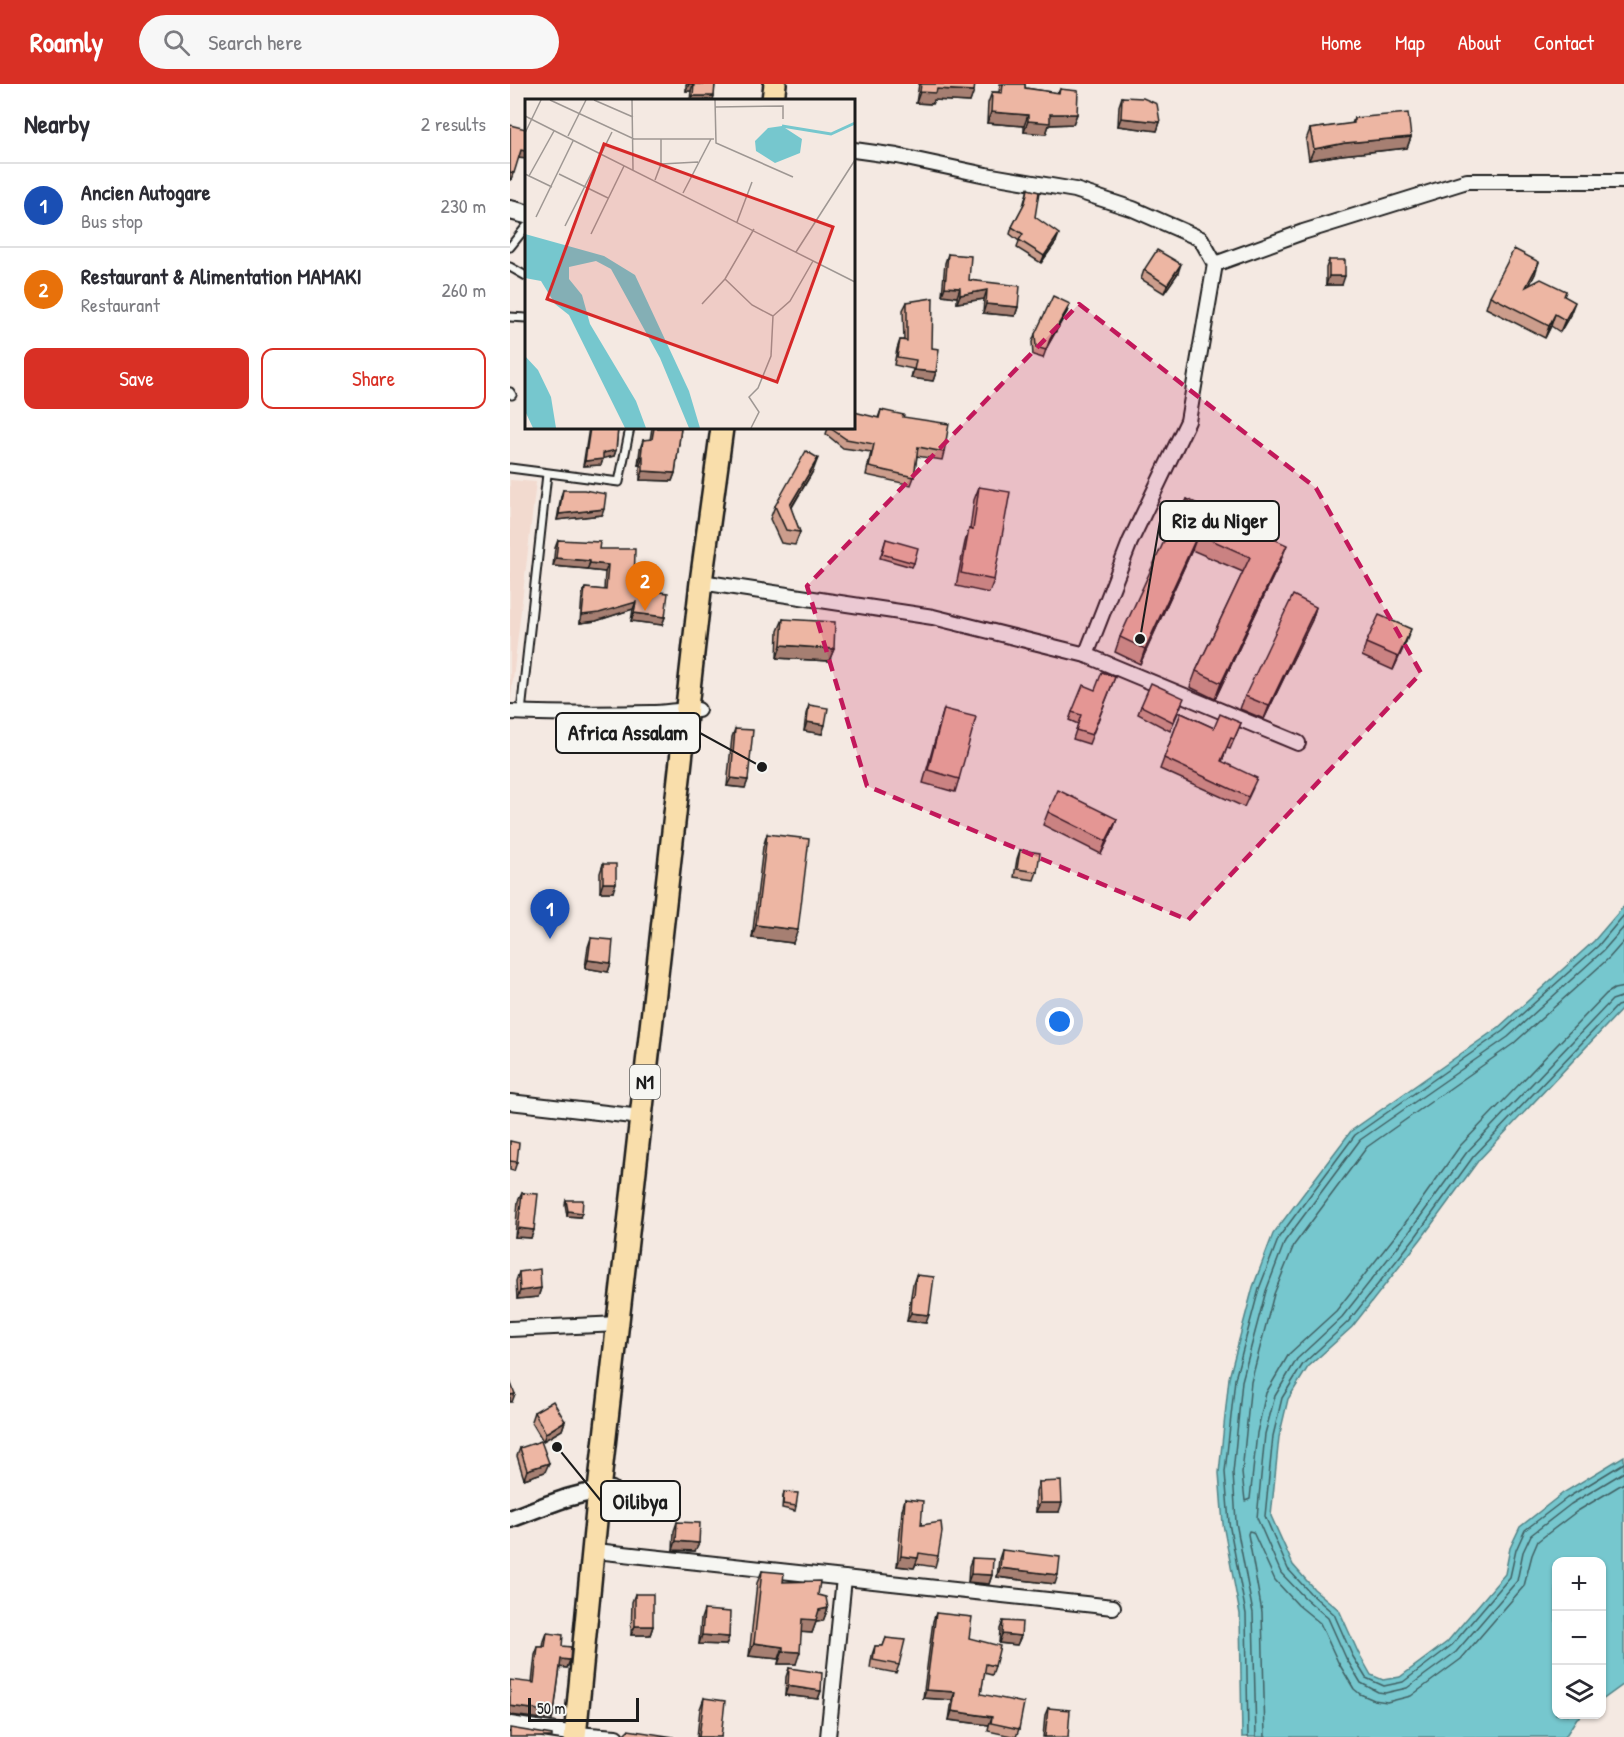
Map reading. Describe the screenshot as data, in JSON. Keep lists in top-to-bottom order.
{
  "streets": {
    "main road": ["N1"]
  },
  "places": ["Riz du Niger", "Africa Assalam", "Oilibya"],
  "scale_bar": "50 m",
  "page": {
    "header": "Roamly",
    "search": "Search here",
    "nav": [
      "Home",
      "Map",
      "About",
      "Contact"
    ],
    "heading": ["Nearby", "2 results"],
    "list": [
      {
        "mark": "1",
        "name": "Ancien Autogare",
        "note": "Bus stop",
        "value": "230 m"
      },
      {
        "mark": "2",
        "name": "Restaurant & Alimentation MAMAKI",
        "note": "Restaurant",
        "value": "260 m"
      }
    ],
    "buttons": ["Save", "Share"],
    "pins": ["2", "1"],
    "map_buttons": ["+", "−"],
    "scale": "50 m"
  }
}
